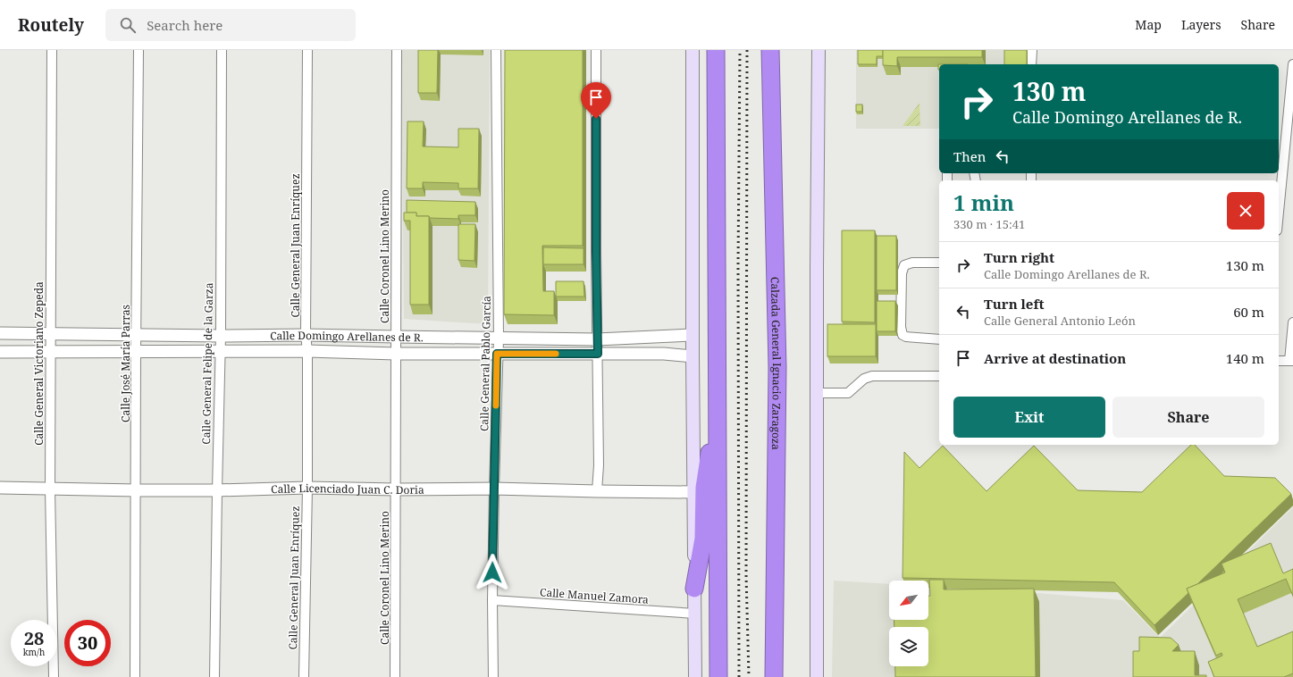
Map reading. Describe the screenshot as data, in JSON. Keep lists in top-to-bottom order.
{
  "streets": {
    "highway": ["Calzada General Ignacio Zaragoza"],
    "street": [
      "Calle General Juan Enríquez",
      "Calle Coronel Lino Merino",
      "Calle Domingo Arellanes de R.",
      "Calle General Victoriano Zepeda",
      "Calle José María Parras",
      "Calle General Felipe de la Garza",
      "Calle General Pablo García",
      "Calle Licenciado Juan C. Doria",
      "Calle Manuel Zamora"
    ]
  },
  "crossings": [
    ["Calle General Juan Enríquez", "Calle Domingo Arellanes de R."],
    ["Calle General Juan Enríquez", "Calle Licenciado Juan C. Doria"],
    ["Calle Coronel Lino Merino", "Calle Domingo Arellanes de R."],
    ["Calle Coronel Lino Merino", "Calle Licenciado Juan C. Doria"],
    ["Calle Domingo Arellanes de R.", "Calle General Victoriano Zepeda"],
    ["Calle Domingo Arellanes de R.", "Calle José María Parras"],
    ["Calle Domingo Arellanes de R.", "Calle General Felipe de la Garza"],
    ["Calle Domingo Arellanes de R.", "Calle General Pablo García"],
    ["Calle General Victoriano Zepeda", "Calle Licenciado Juan C. Doria"],
    ["Calle José María Parras", "Calle Licenciado Juan C. Doria"],
    ["Calle General Felipe de la Garza", "Calle Licenciado Juan C. Doria"],
    ["Calle General Pablo García", "Calle Licenciado Juan C. Doria"],
    ["Calle General Pablo García", "Calle Manuel Zamora"]
  ],
  "north": "bottom left",
  "page": {
    "header": "Routely",
    "search": "Search here",
    "nav": ["Map", "Layers", "Share"],
    "turn": ["130 m", "Calle Domingo Arellanes de R."],
    "then": "Then",
    "heading": ["1 min", "330 m · 15:41"],
    "list": [
      {
        "name": "Turn right",
        "note": "Calle Domingo Arellanes de R.",
        "value": "130 m"
      },
      {
        "name": "Turn left",
        "note": "Calle General Antonio León",
        "value": "60 m"
      },
      {
        "name": "Arrive at destination",
        "value": "140 m"
      }
    ],
    "buttons": ["Exit", "Share"],
    "speed": "28 km/h",
    "limit": "30"
  }
}
